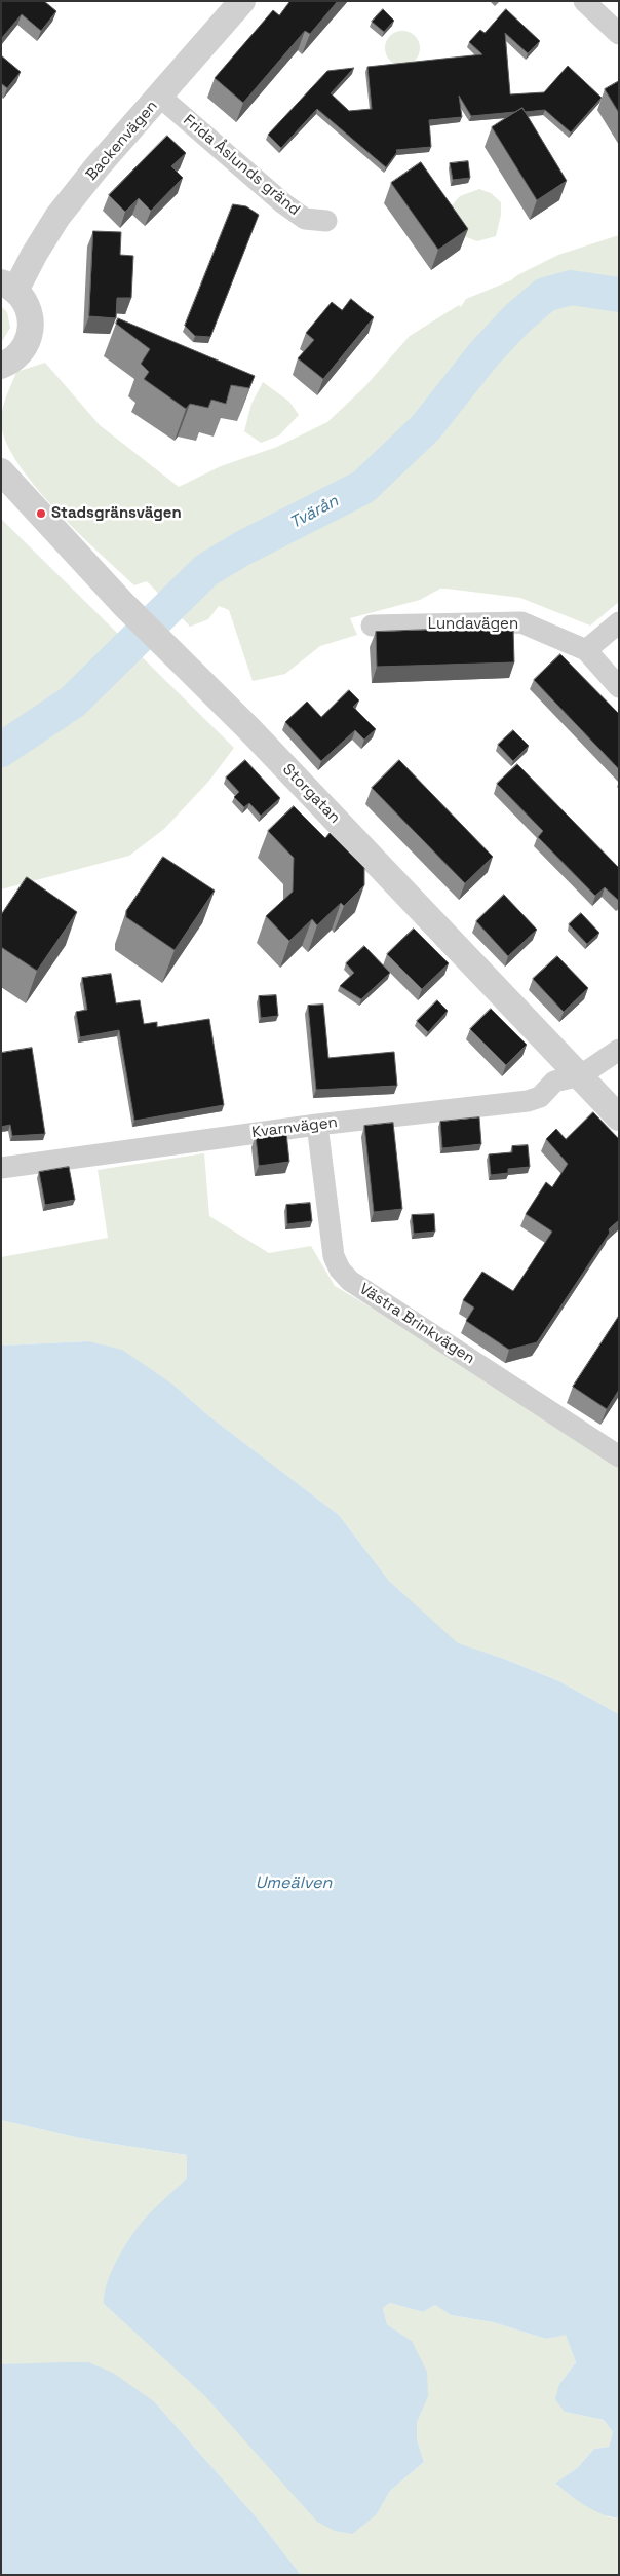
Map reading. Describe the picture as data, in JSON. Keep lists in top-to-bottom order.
{
  "streets": {
    "street": [
      "Backenvägen",
      "Frida Åslunds gränd",
      "Lundavägen",
      "Storgatan",
      "Kvarnvägen",
      "Västra Brinkvägen"
    ]
  },
  "crossings": [
    ["Backenvägen", "Frida Åslunds gränd"],
    ["Storgatan", "Kvarnvägen"],
    ["Kvarnvägen", "Västra Brinkvägen"]
  ],
  "water": ["Tvärån", "Umeälven"],
  "places": ["Stadsgränsvägen"]
}
